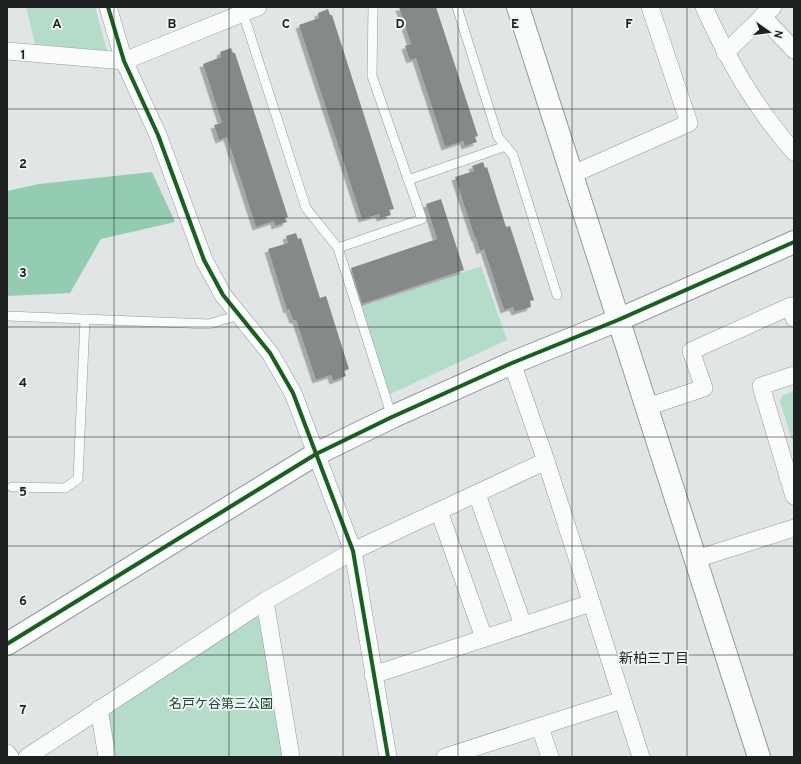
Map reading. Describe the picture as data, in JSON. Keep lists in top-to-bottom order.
{
  "districts": ["新柏三丁目"],
  "parks": ["名戸ケ谷第三公園"],
  "north": "right",
  "grid": {
    "columns": [
      "A",
      "B",
      "C",
      "D",
      "E",
      "F"
    ],
    "rows": [
      "1",
      "2",
      "3",
      "4",
      "5",
      "6",
      "7"
    ]
  }
}
